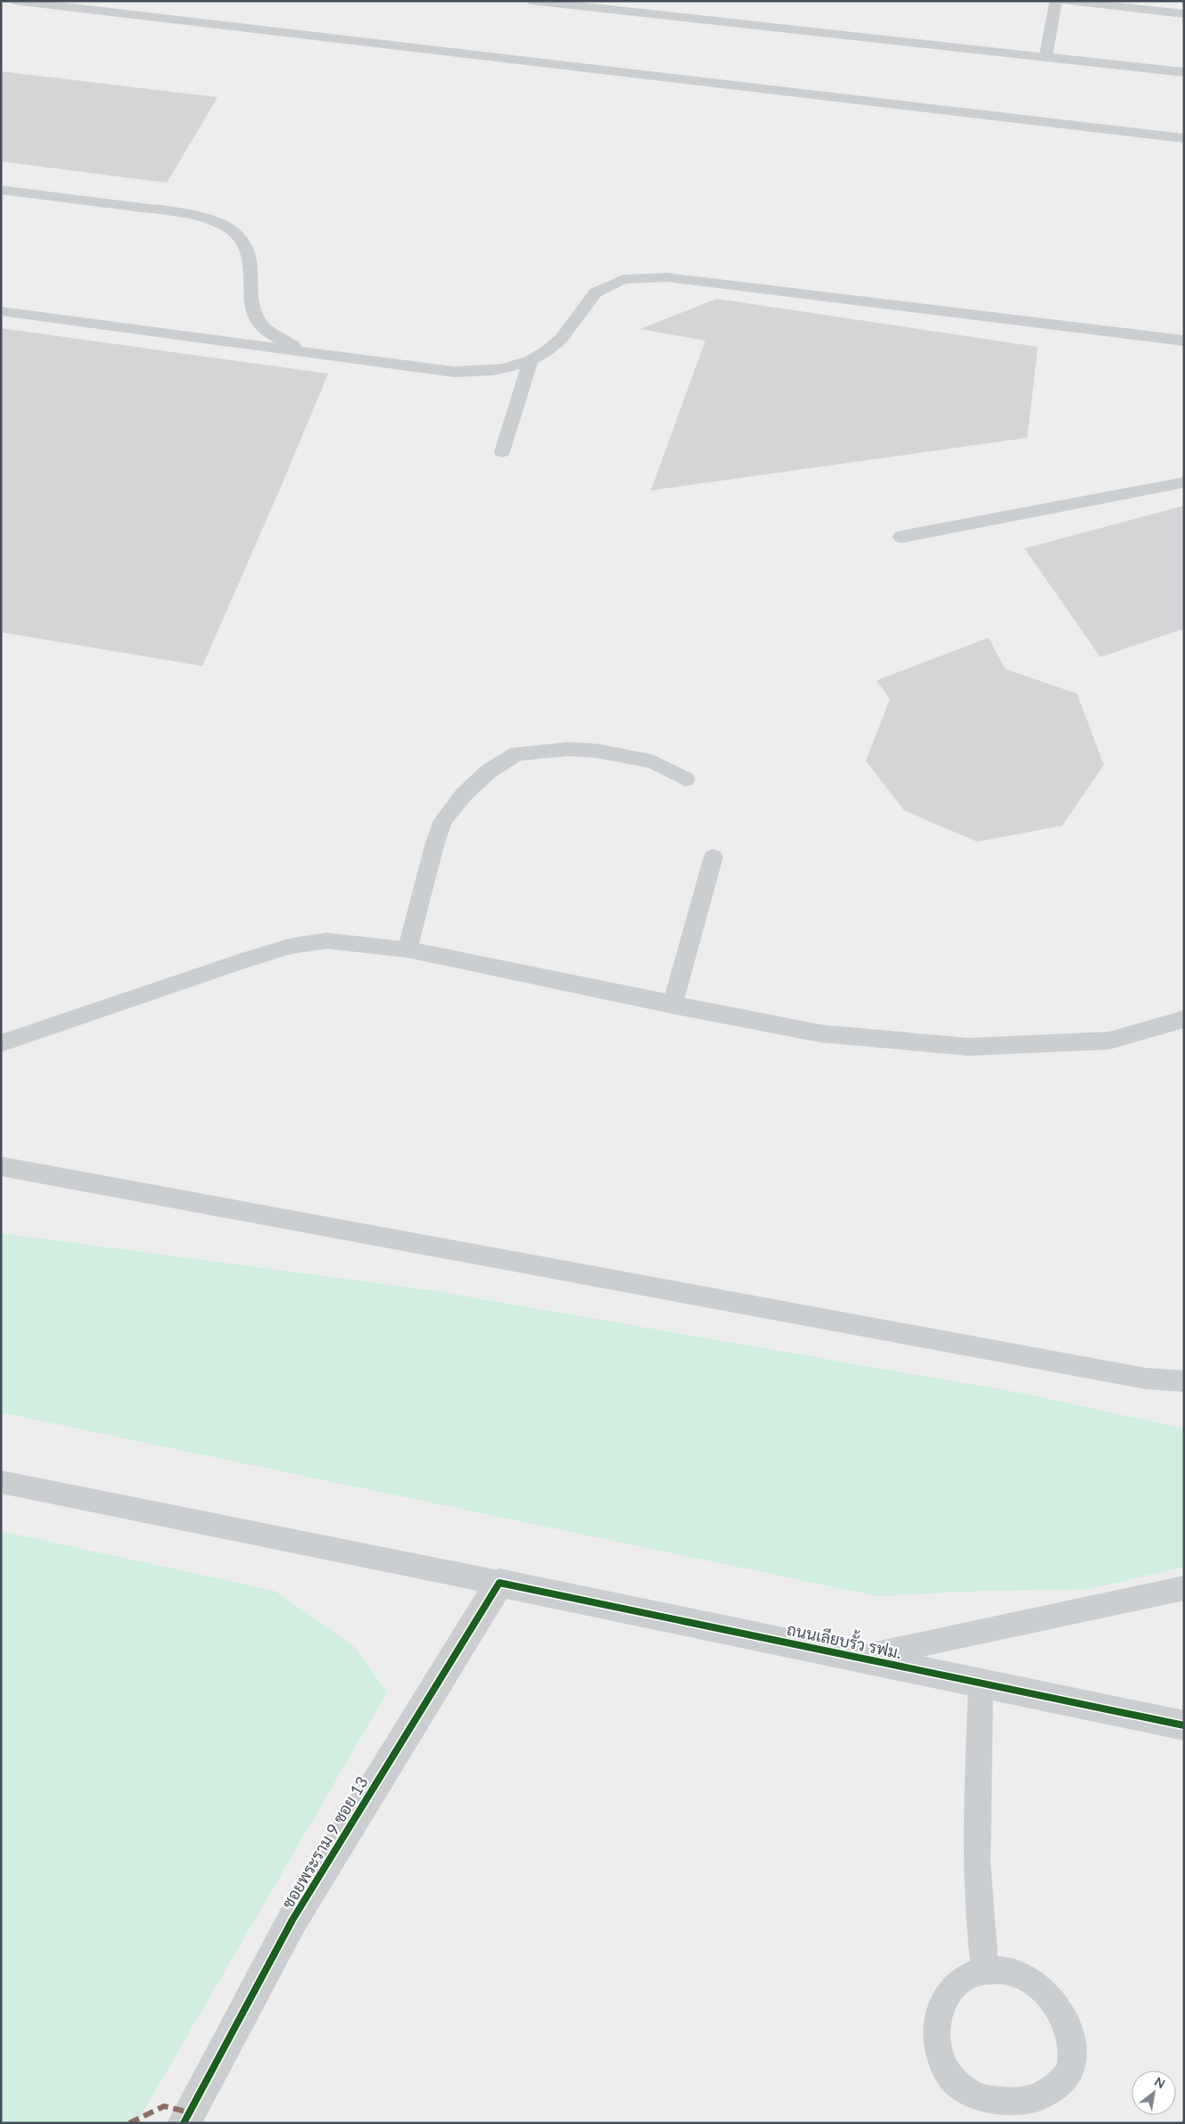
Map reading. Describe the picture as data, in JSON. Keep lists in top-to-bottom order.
{
  "streets": {
    "street": ["ถนนเลียบรั้ว รฟม.", "ซอยพระราม 9 ซอย 13"]
  },
  "crossings": [
    ["ถนนเลียบรั้ว รฟม.", "ซอยพระราม 9 ซอย 13"]
  ],
  "north": "top right"
}
